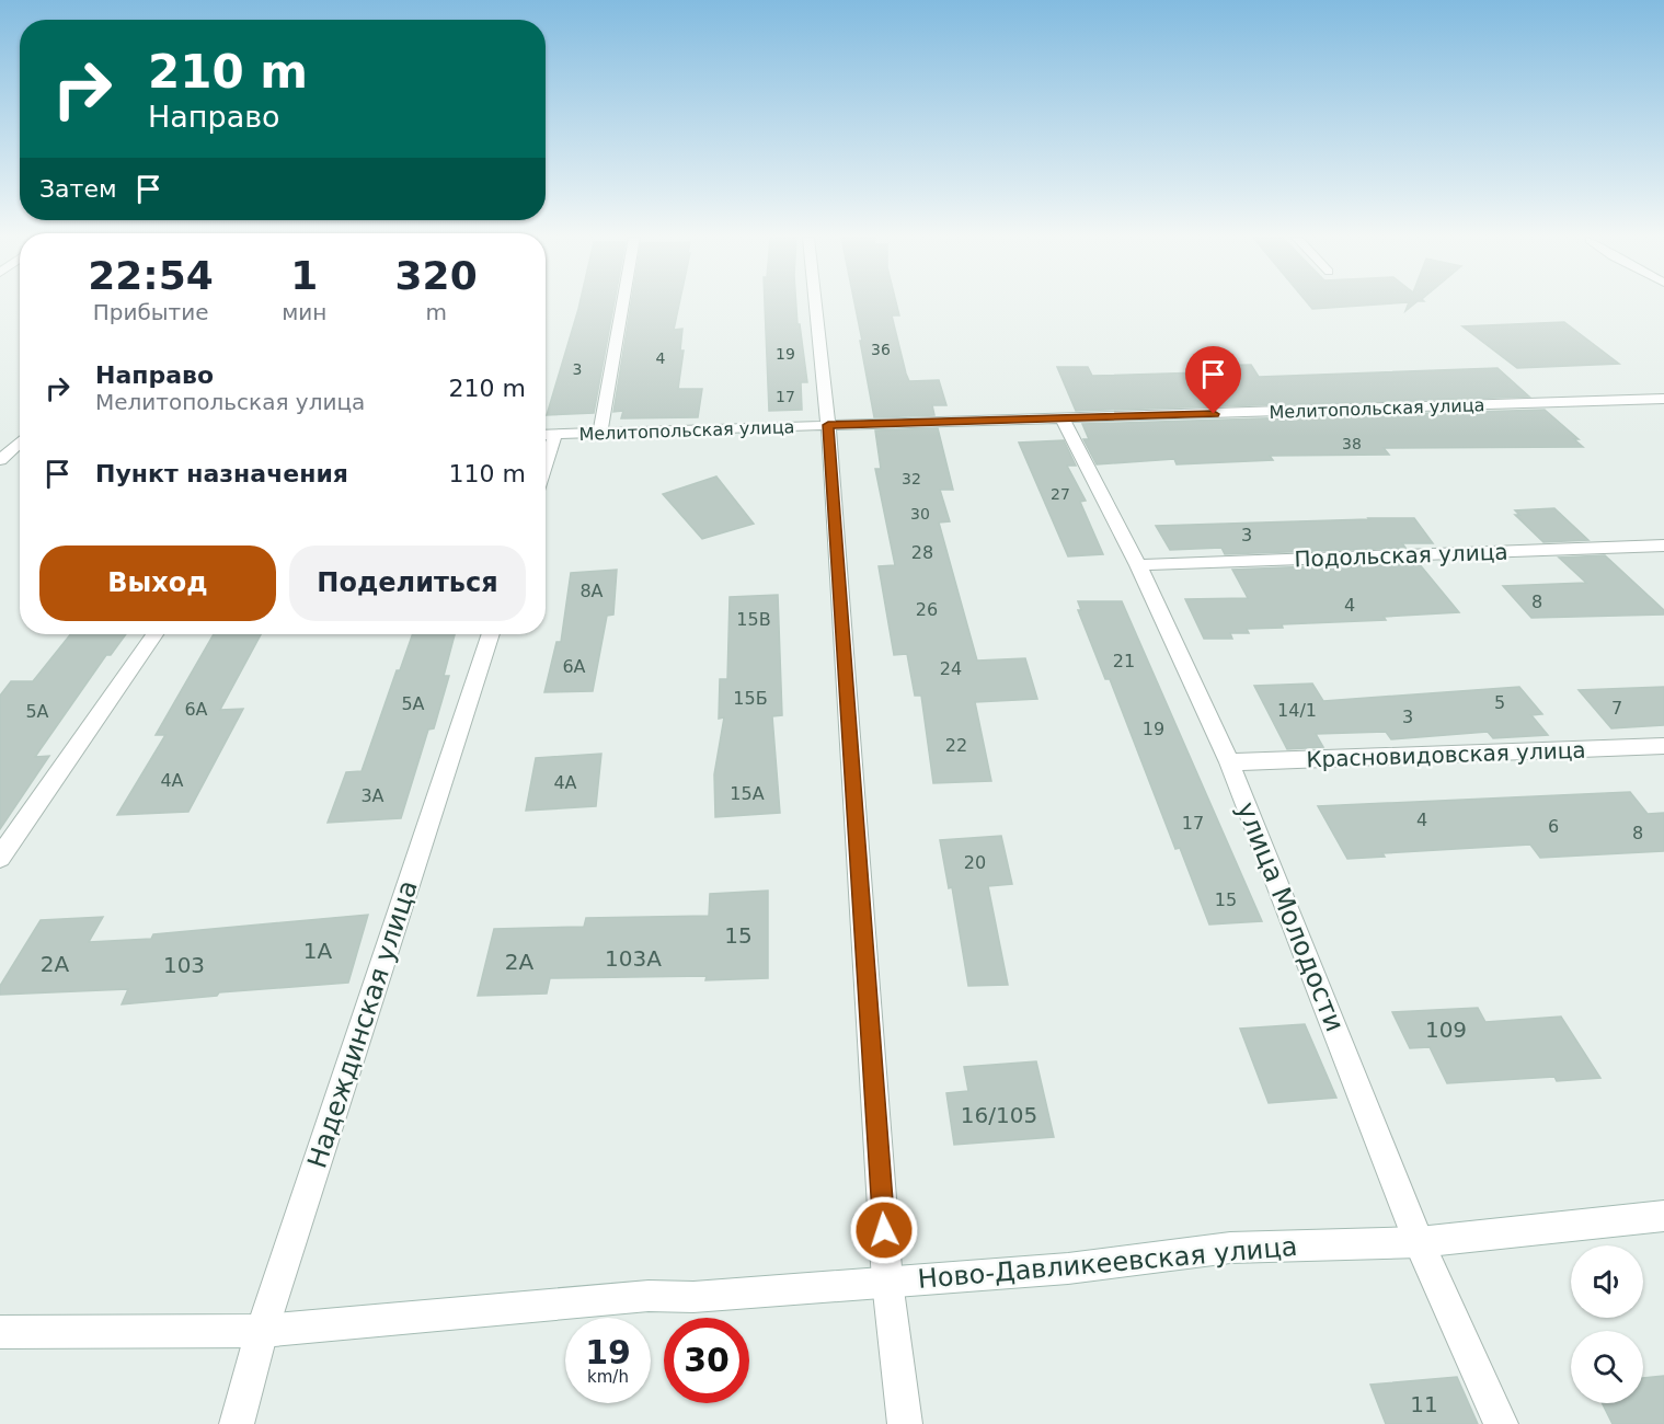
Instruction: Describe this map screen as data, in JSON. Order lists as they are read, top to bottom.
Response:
{
  "streets": {
    "street": [
      "Мелитопольская улица",
      "Подольская улица",
      "Красновидовская улица",
      "улица Молодости",
      "Надеждинская улица",
      "Ново-Давликеевская улица"
    ]
  },
  "crossings": [
    ["Мелитопольская улица", "улица Молодости"],
    ["Подольская улица", "улица Молодости"],
    ["Красновидовская улица", "улица Молодости"],
    ["улица Молодости", "Ново-Давликеевская улица"],
    ["Надеждинская улица", "Ново-Давликеевская улица"]
  ],
  "house_numbers": [
    "36",
    "19",
    "4",
    "3",
    "17",
    "38",
    "32",
    "27",
    "30",
    "3",
    "28",
    "8А",
    "8",
    "4",
    "26",
    "15В",
    "21",
    "6А",
    "24",
    "15Б",
    "5",
    "5А",
    "7",
    "6А",
    "14/1",
    "5А",
    "3",
    "19",
    "22",
    "4А",
    "4А",
    "15А",
    "3А",
    "4",
    "17",
    "6",
    "8",
    "20",
    "15",
    "15",
    "1А",
    "103А",
    "2А",
    "2А",
    "103",
    "109",
    "16/105",
    "11"
  ],
  "page": {
    "turn": ["210 m", "Направо"],
    "then": "Затем",
    "eta": [
      "22:54",
      "Прибытие",
      "1",
      "мин",
      "320",
      "m"
    ],
    "list": [
      {
        "name": "Направо",
        "note": "Мелитопольская улица",
        "value": "210 m"
      },
      {
        "name": "Пункт назначения",
        "value": "110 m"
      }
    ],
    "buttons": ["Выход", "Поделиться"],
    "speed": "19 km/h",
    "limit": "30"
  }
}
